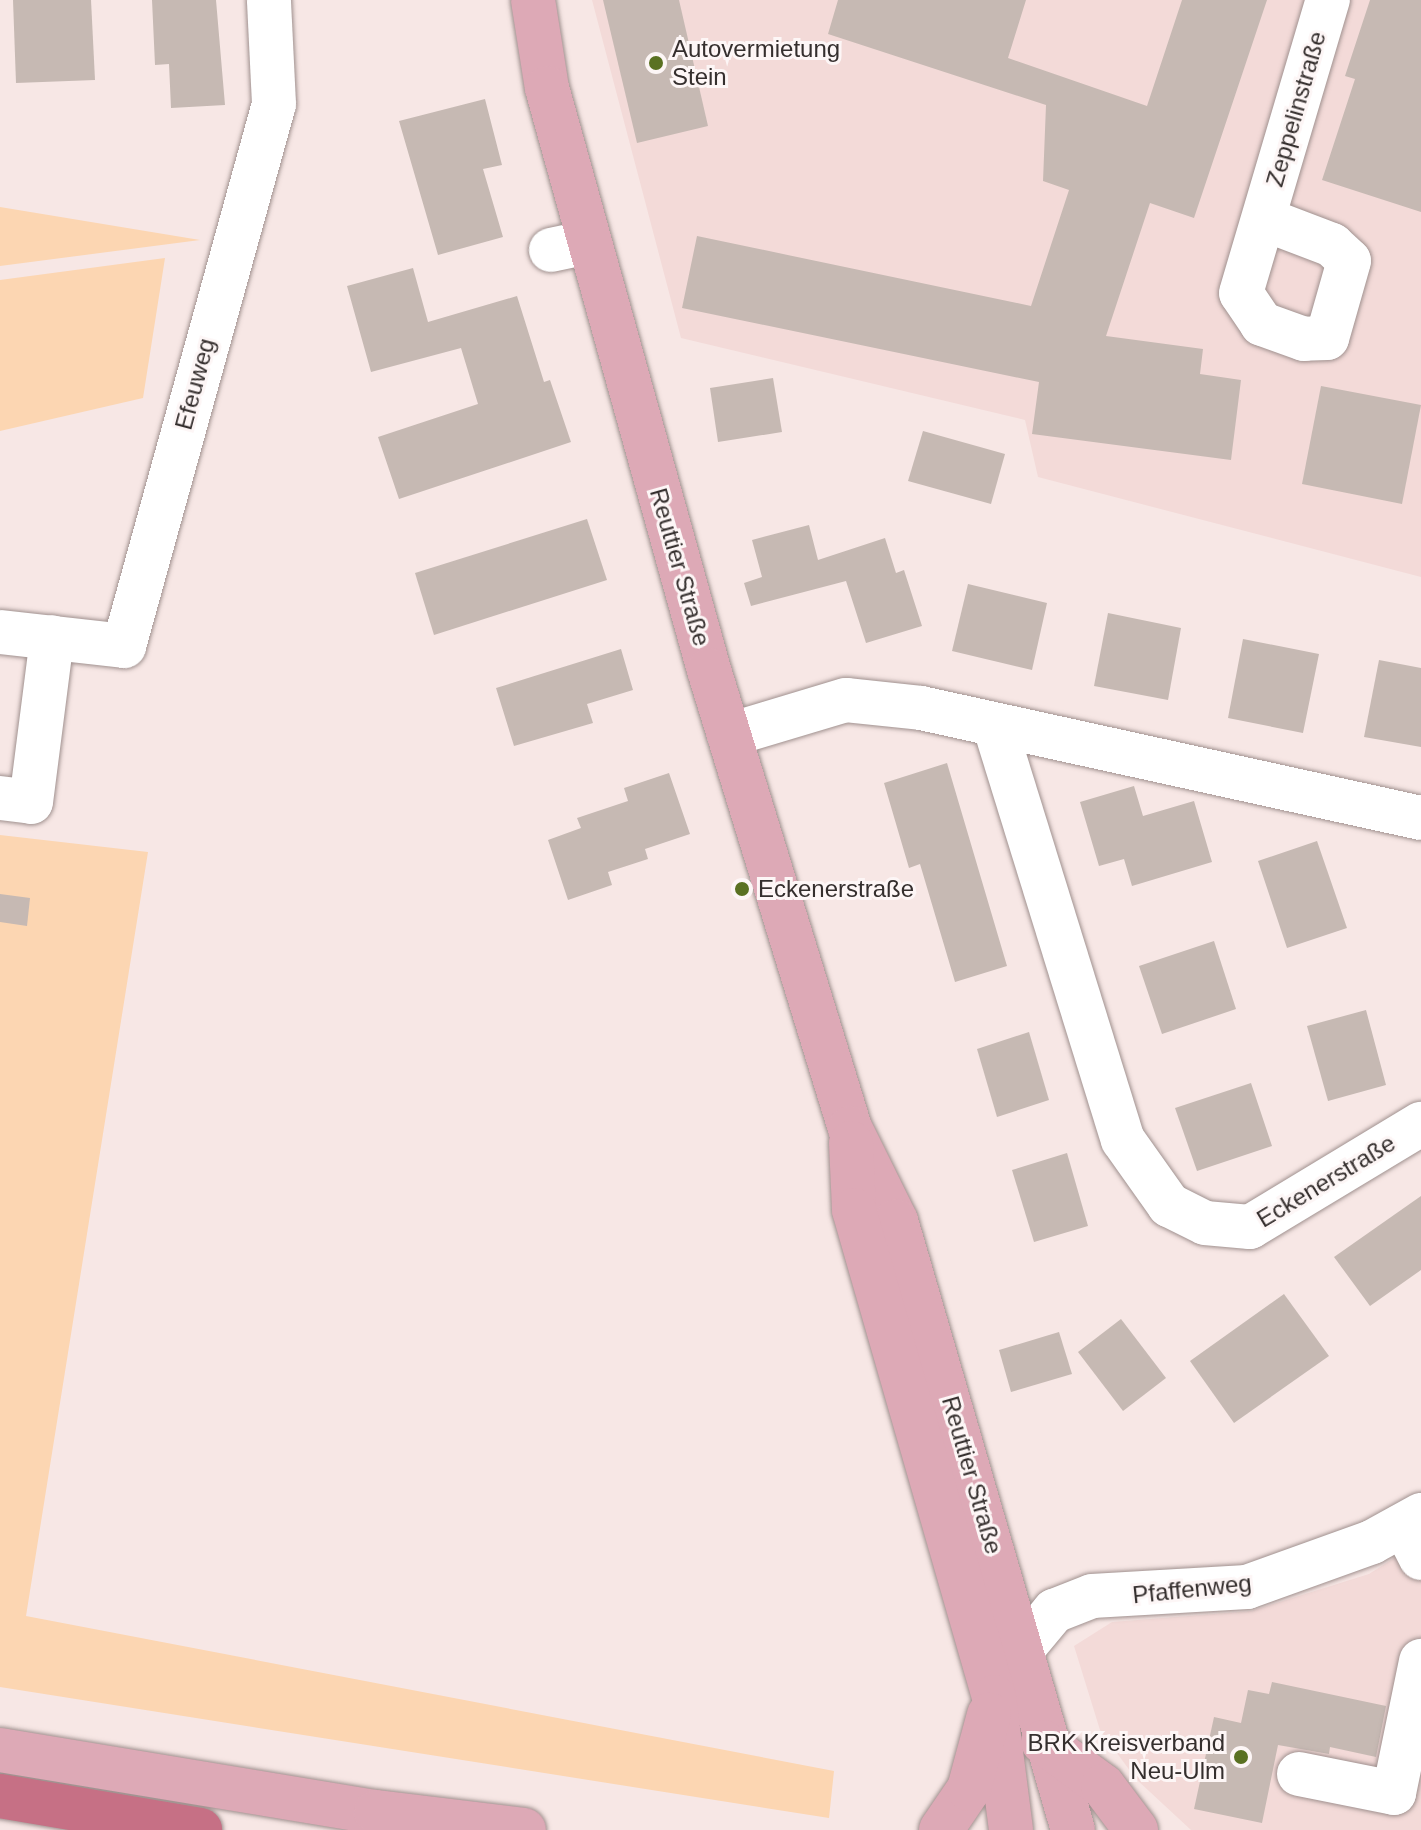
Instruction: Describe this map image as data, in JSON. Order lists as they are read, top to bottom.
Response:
{
  "streets": {
    "main road": ["Reuttier Straße"],
    "street": [
      "Zeppelinstraße",
      "Efeuweg",
      "Eckenerstraße",
      "Pfaffenweg"
    ]
  },
  "crossings": [
    ["Reuttier Straße", "Pfaffenweg"]
  ],
  "places": ["Autovermietung Stein", "Eckenerstraße", "BRK Kreisverband Neu-Ulm"]
}
